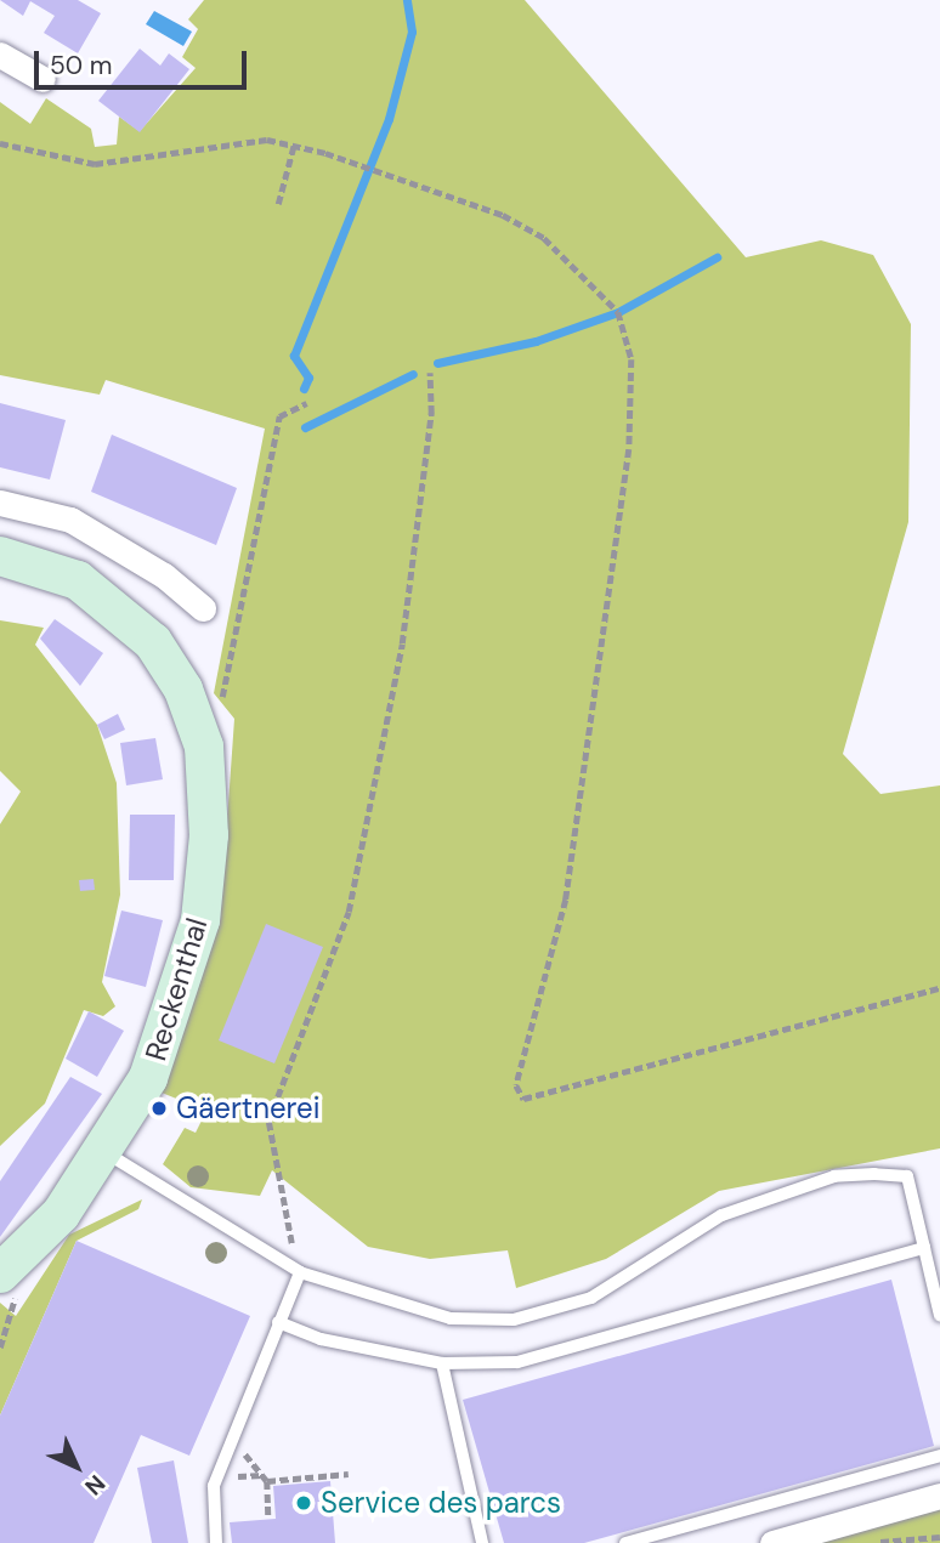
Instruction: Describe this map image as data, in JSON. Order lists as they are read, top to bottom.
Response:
{
  "streets": {
    "main road": ["Reckenthal"]
  },
  "places": ["Gäertnerei", "Service des parcs"],
  "scale_bar": "50 m",
  "north": "bottom right"
}
